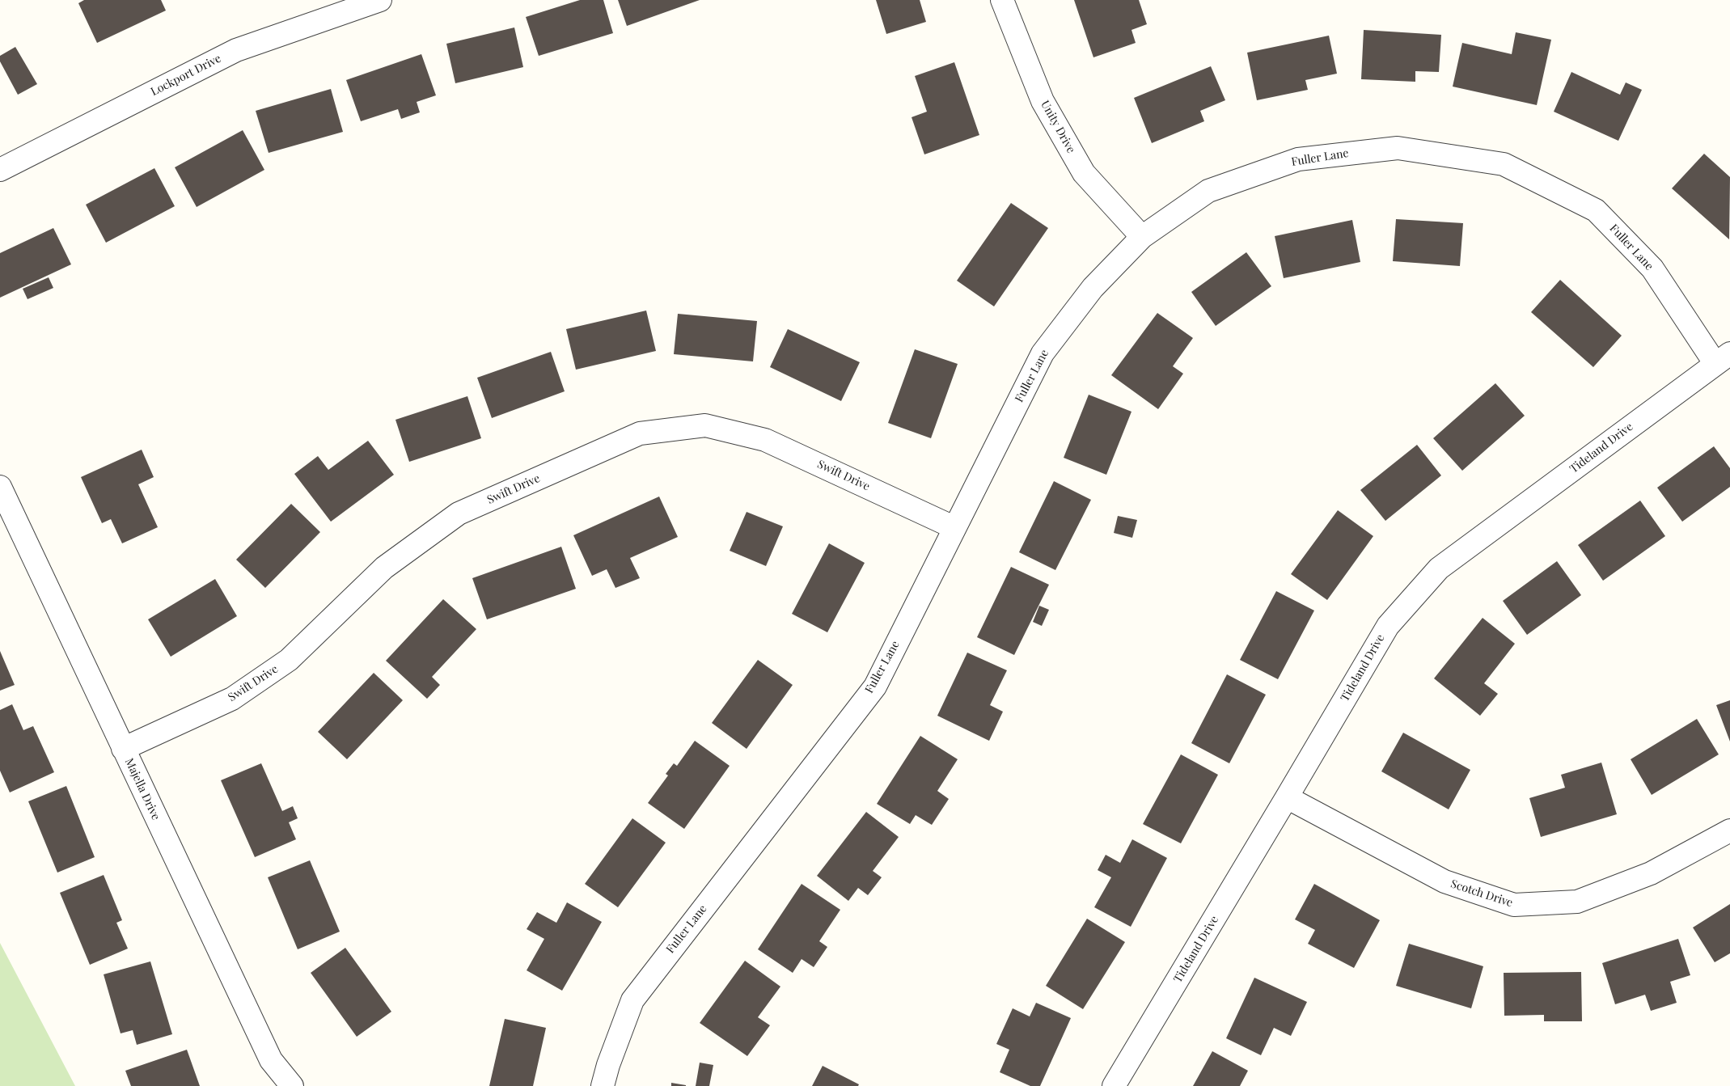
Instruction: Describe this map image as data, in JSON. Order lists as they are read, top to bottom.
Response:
{
  "streets": {
    "street": [
      "Lockport Drive",
      "Unity Drive",
      "Fuller Lane",
      "Tideland Drive",
      "Swift Drive",
      "Majella Drive",
      "Scotch Drive"
    ]
  },
  "crossings": [
    ["Unity Drive", "Fuller Lane"],
    ["Fuller Lane", "Tideland Drive"],
    ["Fuller Lane", "Swift Drive"],
    ["Tideland Drive", "Scotch Drive"],
    ["Swift Drive", "Majella Drive"]
  ]
}
